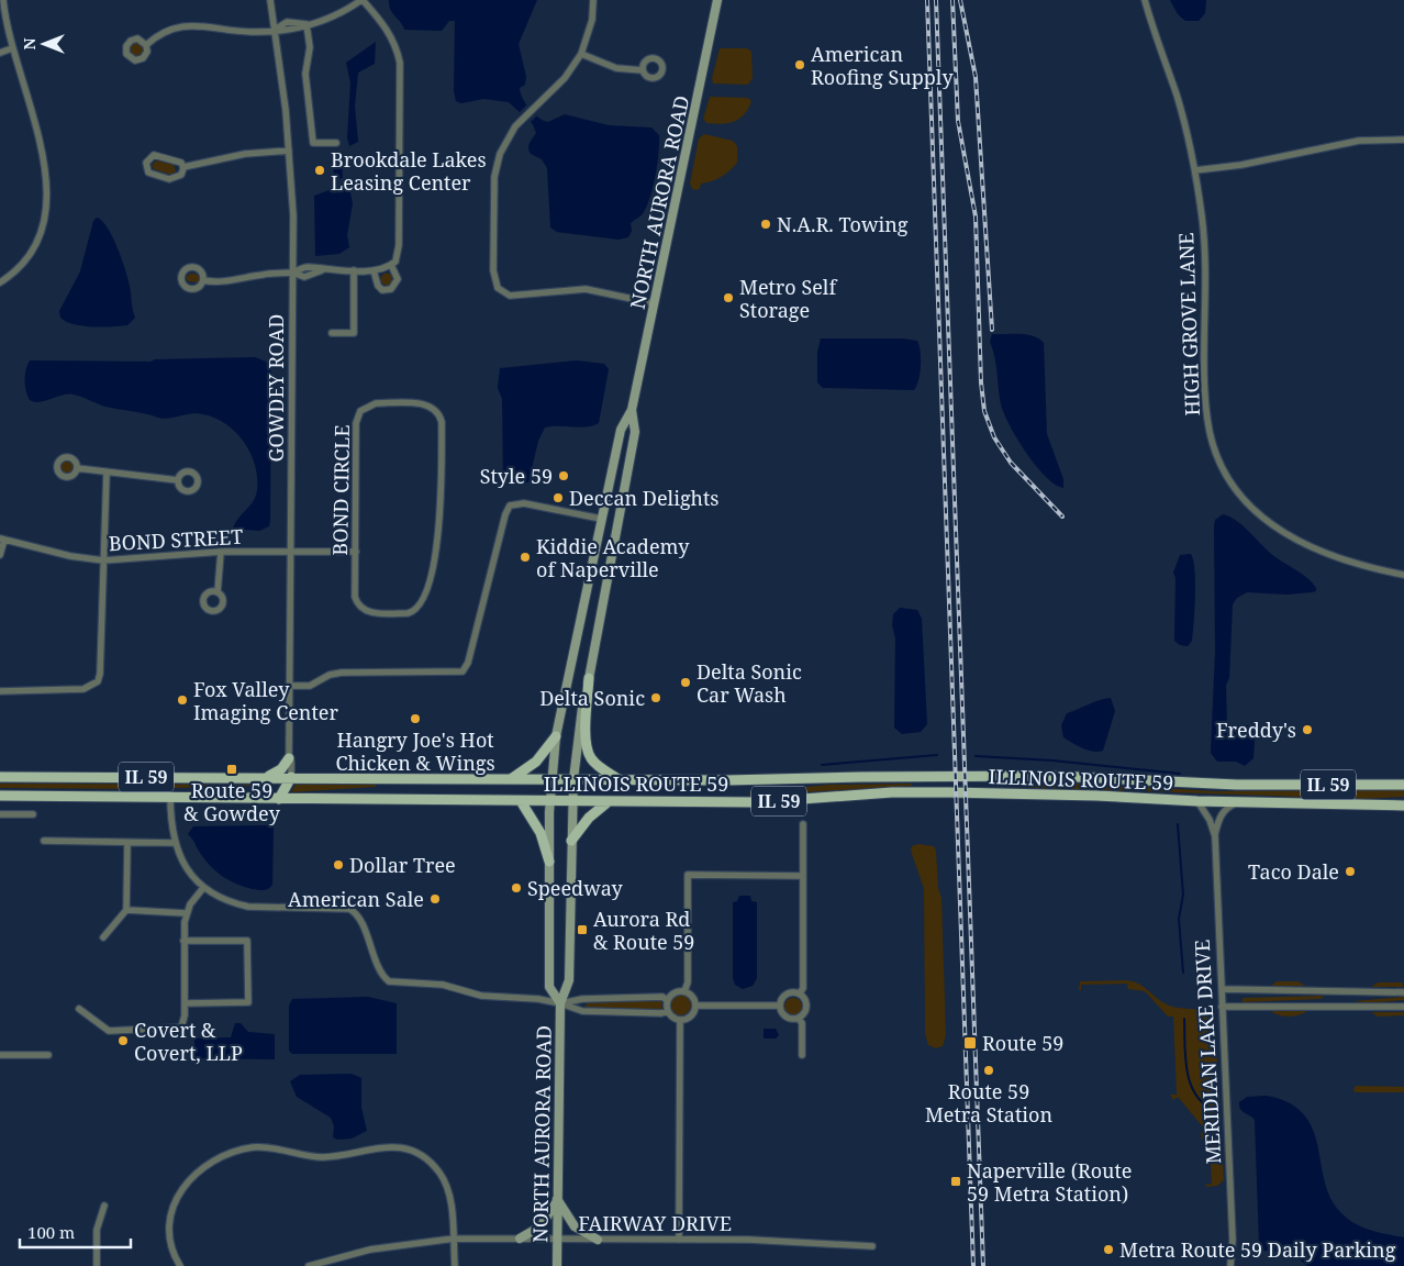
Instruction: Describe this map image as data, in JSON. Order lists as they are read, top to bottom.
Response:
{
  "streets": {
    "main road": ["NORTH AURORA ROAD", "IL 59", "ILLINOIS ROUTE 59"],
    "street": [
      "HIGH GROVE LANE",
      "GOWDEY ROAD",
      "BOND CIRCLE",
      "BOND STREET",
      "MERIDIAN LAKE DRIVE",
      "FAIRWAY DRIVE"
    ]
  },
  "crossings": [
    ["NORTH AURORA ROAD", "ILLINOIS ROUTE 59"],
    ["NORTH AURORA ROAD", "FAIRWAY DRIVE"],
    ["GOWDEY ROAD", "BOND STREET"],
    ["GOWDEY ROAD", "ILLINOIS ROUTE 59"],
    ["BOND CIRCLE", "BOND STREET"],
    ["ILLINOIS ROUTE 59", "MERIDIAN LAKE DRIVE"]
  ],
  "places": {
    "other": [
      "American Roofing Supply",
      "Brookdale Lakes Leasing Center",
      "N.A.R. Towing",
      "Metro Self Storage",
      "Style 59",
      "Deccan Delights",
      "Kiddie Academy of Naperville",
      "Delta Sonic Car Wash",
      "Delta Sonic",
      "Fox Valley Imaging Center",
      "Hangry Joe's Hot Chicken & Wings",
      "Freddy's",
      "Dollar Tree",
      "Taco Dale",
      "Speedway",
      "American Sale",
      "Covert & Covert, LLP",
      "Route 59 Metra Station",
      "Metra Route 59 Daily Parking"
    ],
    "transit": [
      "Route 59 & Gowdey",
      "Aurora Rd & Route 59",
      "Route 59",
      "Naperville (Route 59 Metra Station)"
    ]
  },
  "scale_bar": "100 m",
  "north": "left"
}
